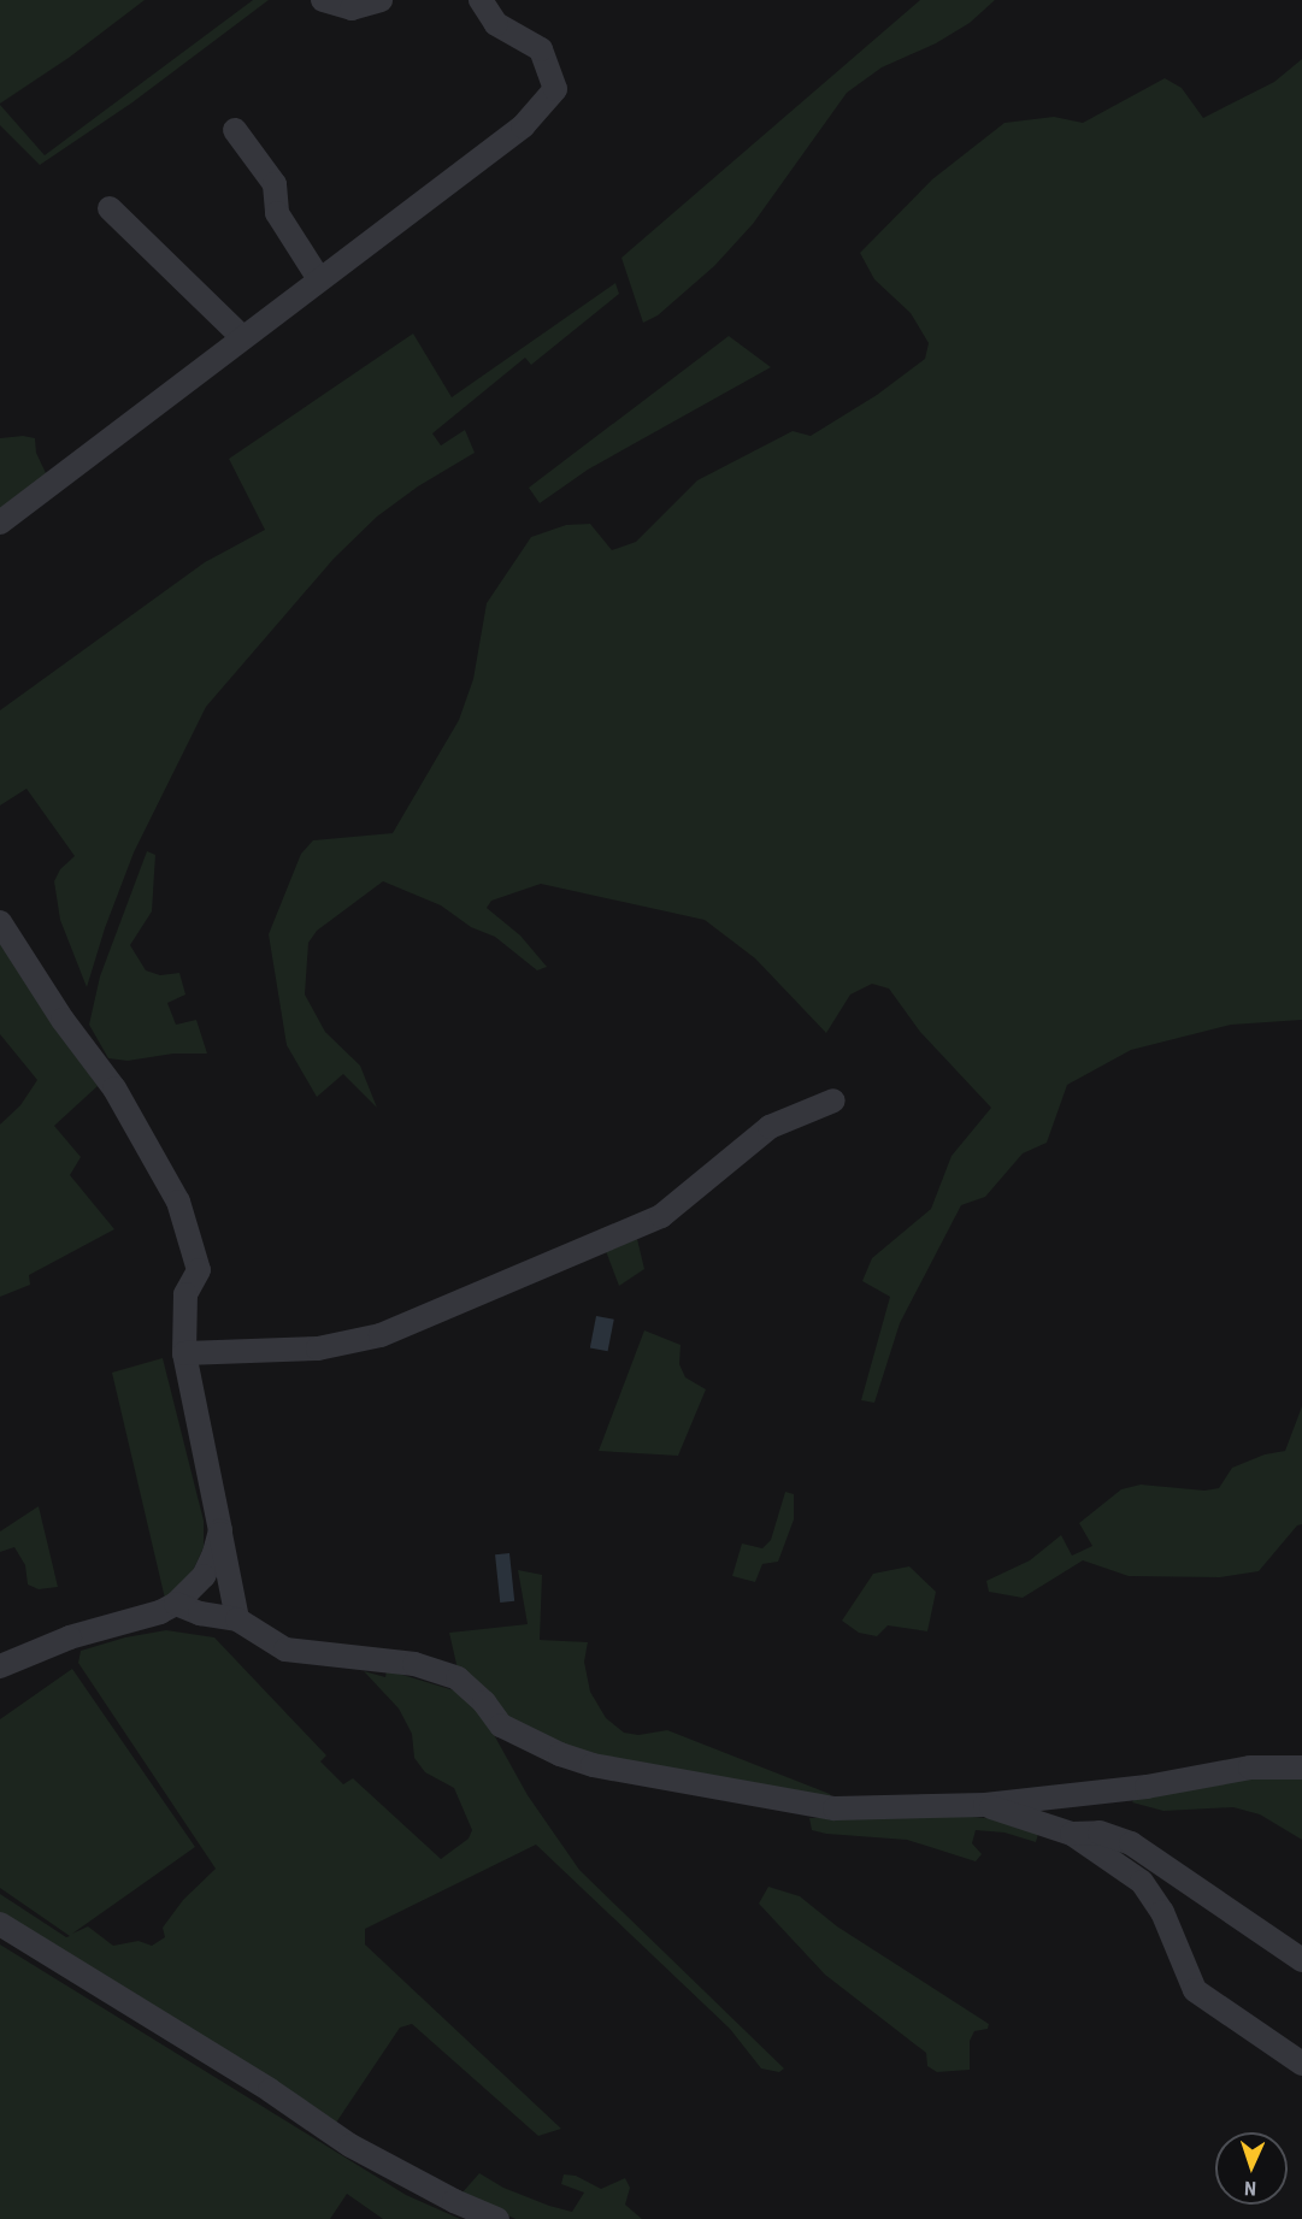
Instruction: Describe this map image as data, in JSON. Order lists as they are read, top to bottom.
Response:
{
  "north": "bottom"
}
